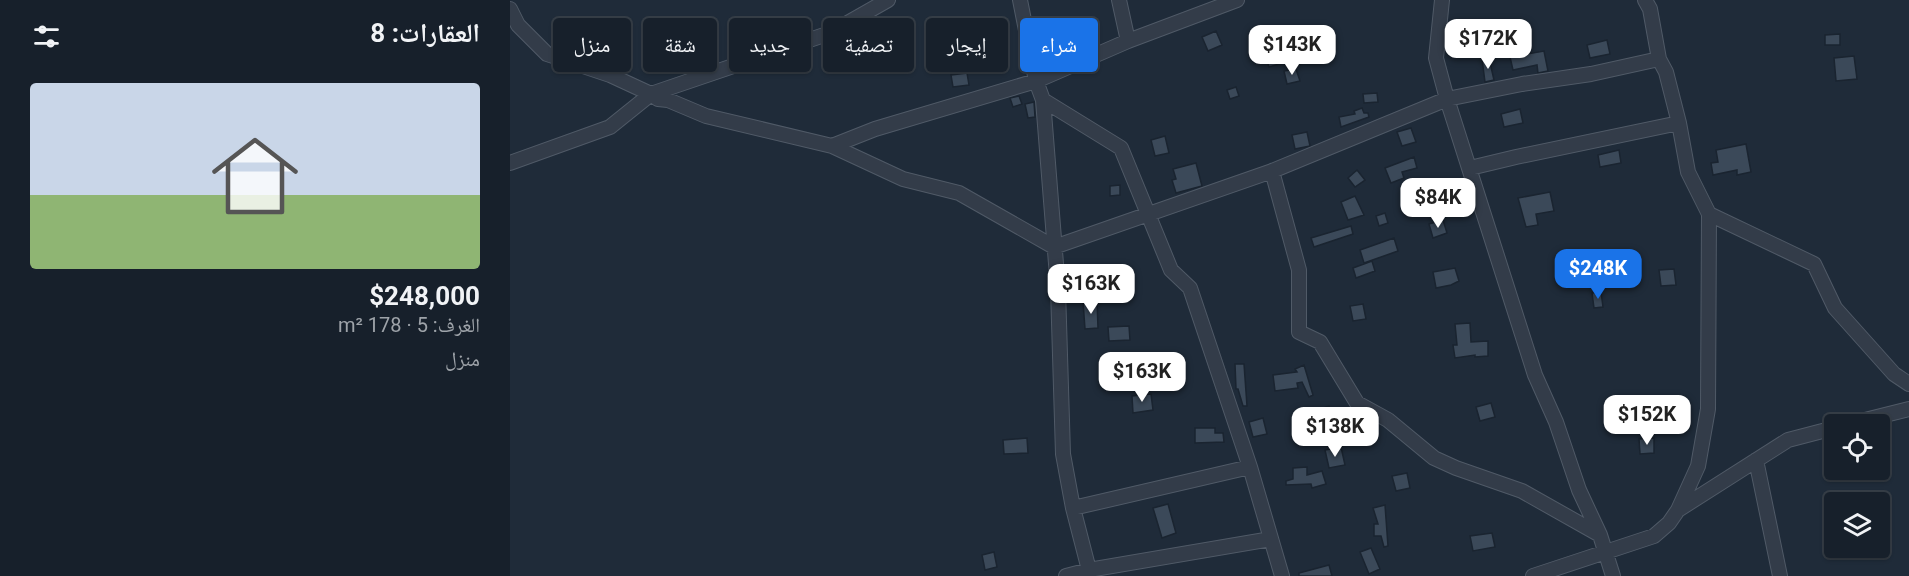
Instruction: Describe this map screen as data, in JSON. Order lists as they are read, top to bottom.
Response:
{
  "page": {
    "heading": "العقارات: 8",
    "chip": [
      "شراء",
      "إيجار",
      "تصفية",
      "جديد",
      "شقة",
      "منزل"
    ],
    "price": [
      "$172K",
      "$143K",
      "$84K",
      "$248K",
      "$163K",
      "$163K",
      "$152K",
      "$138K"
    ],
    "list": [
      {
        "name": "$248,000",
        "note": "الغرف: 5 · 178 m² · منزل"
      }
    ]
  }
}
